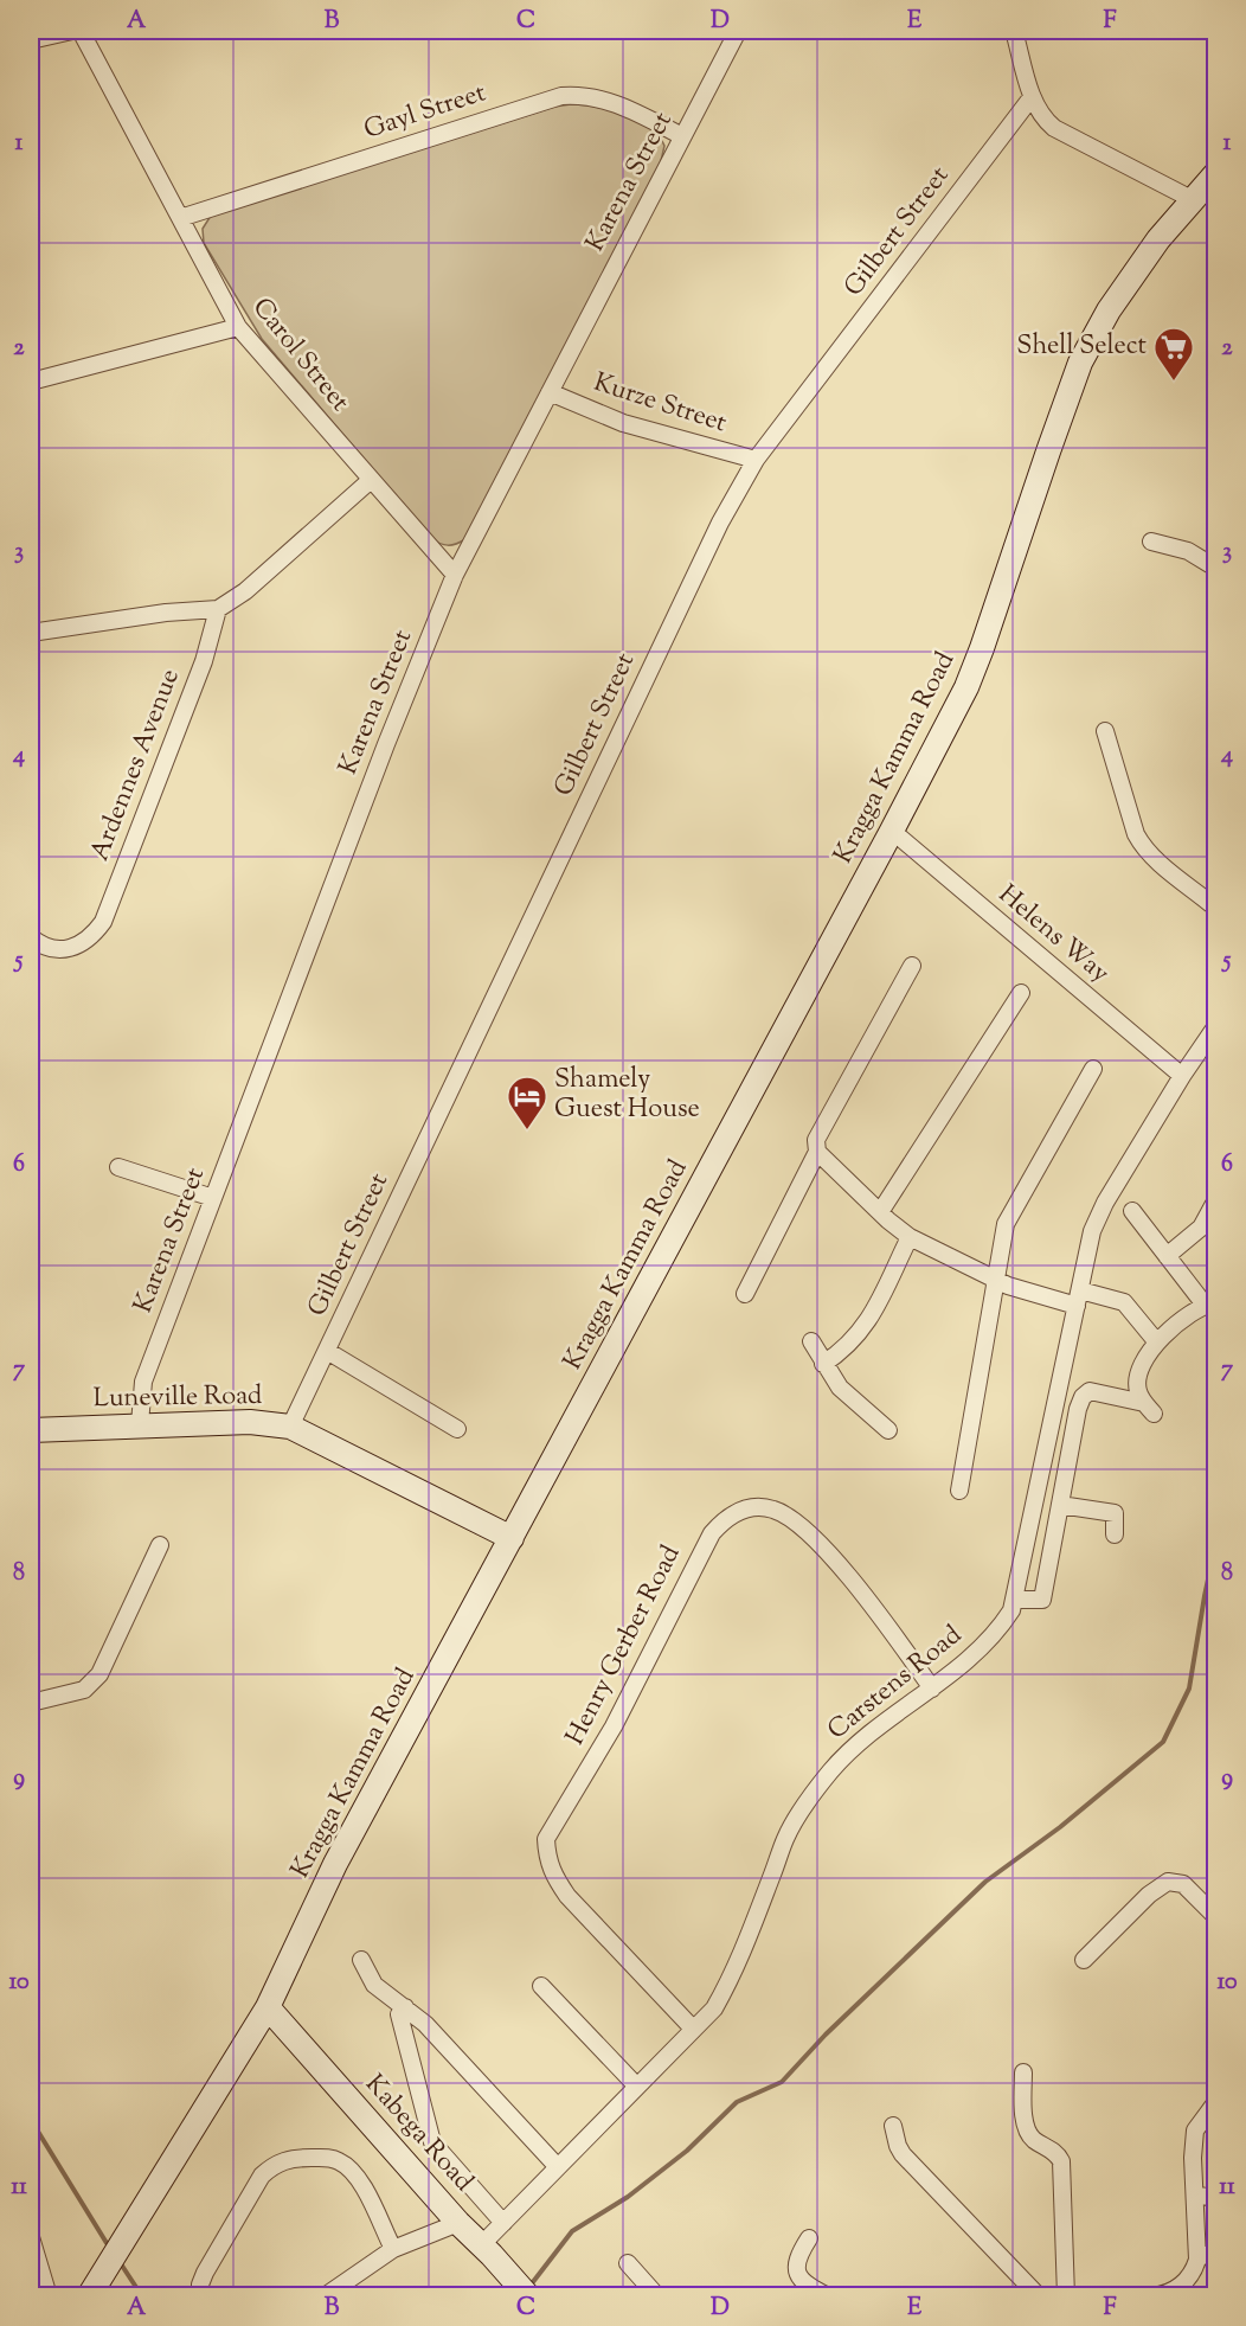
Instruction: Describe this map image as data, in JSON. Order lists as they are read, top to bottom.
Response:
{
  "streets": {
    "main road": ["Kragga Kamma Road", "Luneville Road", "Kabega Road"],
    "street": [
      "Gayl Street",
      "Karena Street",
      "Gilbert Street",
      "Carol Street",
      "Kurze Street",
      "Ardennes Avenue",
      "Helens Way",
      "Henry Gerber Road",
      "Carstens Road"
    ]
  },
  "crossings": [
    ["Gayl Street", "Karena Street"],
    ["Gayl Street", "Carol Street"],
    ["Karena Street", "Carol Street"],
    ["Karena Street", "Kurze Street"],
    ["Karena Street", "Luneville Road"],
    ["Gilbert Street", "Kurze Street"],
    ["Gilbert Street", "Luneville Road"],
    ["Kragga Kamma Road", "Helens Way"],
    ["Kragga Kamma Road", "Luneville Road"],
    ["Kragga Kamma Road", "Kabega Road"],
    ["Helens Way", "Carstens Road"],
    ["Henry Gerber Road", "Carstens Road"],
    ["Carstens Road", "Kabega Road"]
  ],
  "places": {
    "supermarket": ["Shell Select"],
    "hotel": ["Shamely Guest House"]
  },
  "grid": {
    "columns": [
      "A",
      "B",
      "C",
      "D",
      "E",
      "F"
    ],
    "rows": [
      "1",
      "2",
      "3",
      "4",
      "5",
      "6",
      "7",
      "8",
      "9",
      "10",
      "11"
    ]
  }
}
